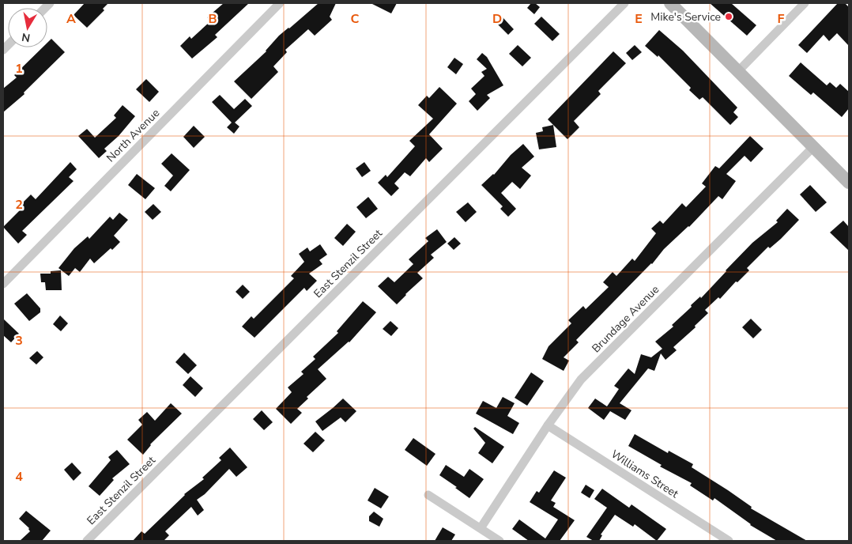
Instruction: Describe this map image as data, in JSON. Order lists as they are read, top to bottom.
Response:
{
  "streets": {
    "street": [
      "North Avenue",
      "East Stenzil Street",
      "Brundage Avenue",
      "Williams Street"
    ]
  },
  "crossings": [
    ["Brundage Avenue", "Williams Street"]
  ],
  "places": ["Mike's Service"],
  "north": "bottom",
  "grid": {
    "columns": [
      "A",
      "B",
      "C",
      "D",
      "E",
      "F"
    ],
    "rows": [
      "1",
      "2",
      "3",
      "4"
    ]
  }
}
